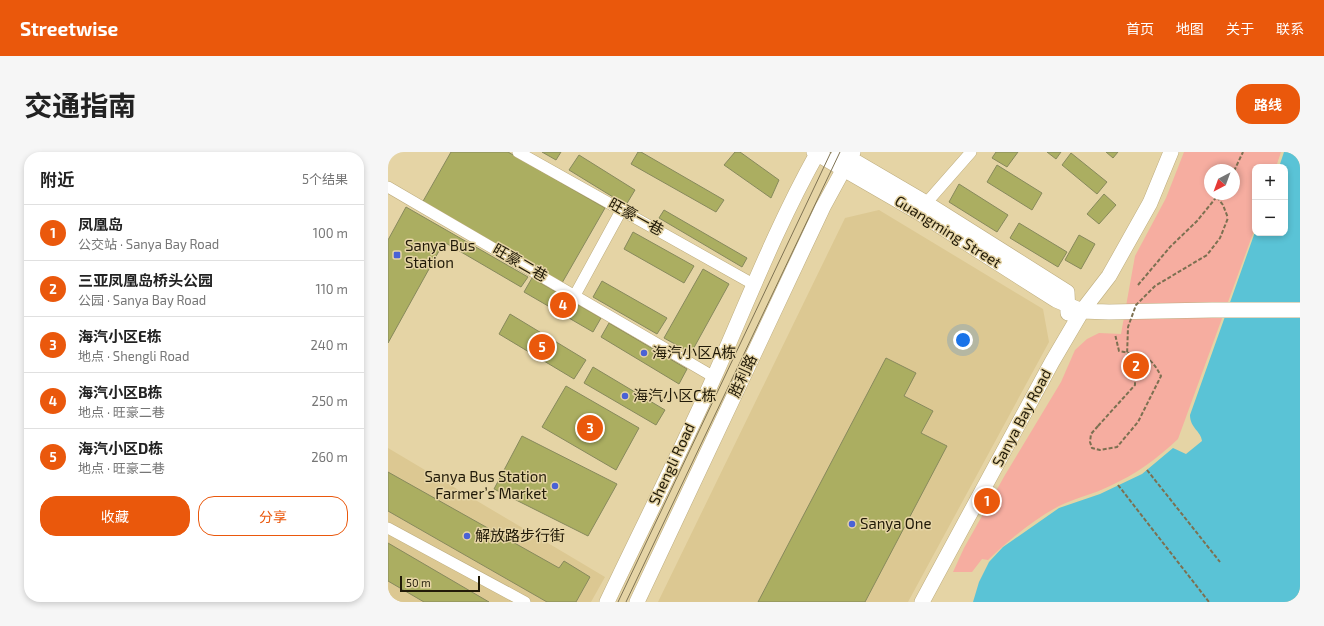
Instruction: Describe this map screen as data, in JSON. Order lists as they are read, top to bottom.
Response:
{
  "streets": {
    "main road": [
      "Guangming Street",
      "胜利路",
      "Sanya Bay Road",
      "Shengli Road"
    ],
    "street": ["旺豪一巷", "旺豪二巷"]
  },
  "crossings": [
    ["旺豪一巷", "Shengli Road"],
    ["Guangming Street", "胜利路"],
    ["Guangming Street", "Sanya Bay Road"],
    ["Guangming Street", "Shengli Road"],
    ["旺豪二巷", "Shengli Road"]
  ],
  "places": {
    "transit": ["Sanya Bus Station"],
    "other": [
      "海汽小区A栋",
      "海汽小区C栋",
      "Sanya Bus Station Farmer’s Market",
      "Sanya One",
      "解放路步行街"
    ]
  },
  "scale_bar": "50 m",
  "north": "bottom left",
  "page": {
    "header": "Streetwise",
    "nav": [
      "首页",
      "地图",
      "关于",
      "联系"
    ],
    "title": "交通指南",
    "buttons": [
      "路线",
      ["收藏", "分享"]
    ],
    "heading": ["附近", "5个结果"],
    "map_buttons": ["+", "−"],
    "list": [
      {
        "mark": "1",
        "name": "凤凰岛",
        "note": "公交站 · Sanya Bay Road",
        "value": "100 m"
      },
      {
        "mark": "2",
        "name": "三亚凤凰岛桥头公园",
        "note": "公园 · Sanya Bay Road",
        "value": "110 m"
      },
      {
        "mark": "3",
        "name": "海汽小区E栋",
        "note": "地点 · Shengli Road",
        "value": "240 m"
      },
      {
        "mark": "4",
        "name": "海汽小区B栋",
        "note": "地点 · 旺豪二巷",
        "value": "250 m"
      },
      {
        "mark": "5",
        "name": "海汽小区D栋",
        "note": "地点 · 旺豪二巷",
        "value": "260 m"
      }
    ],
    "pins": [
      "4",
      "5",
      "2",
      "3",
      "1"
    ],
    "scale": "50 m"
  }
}
